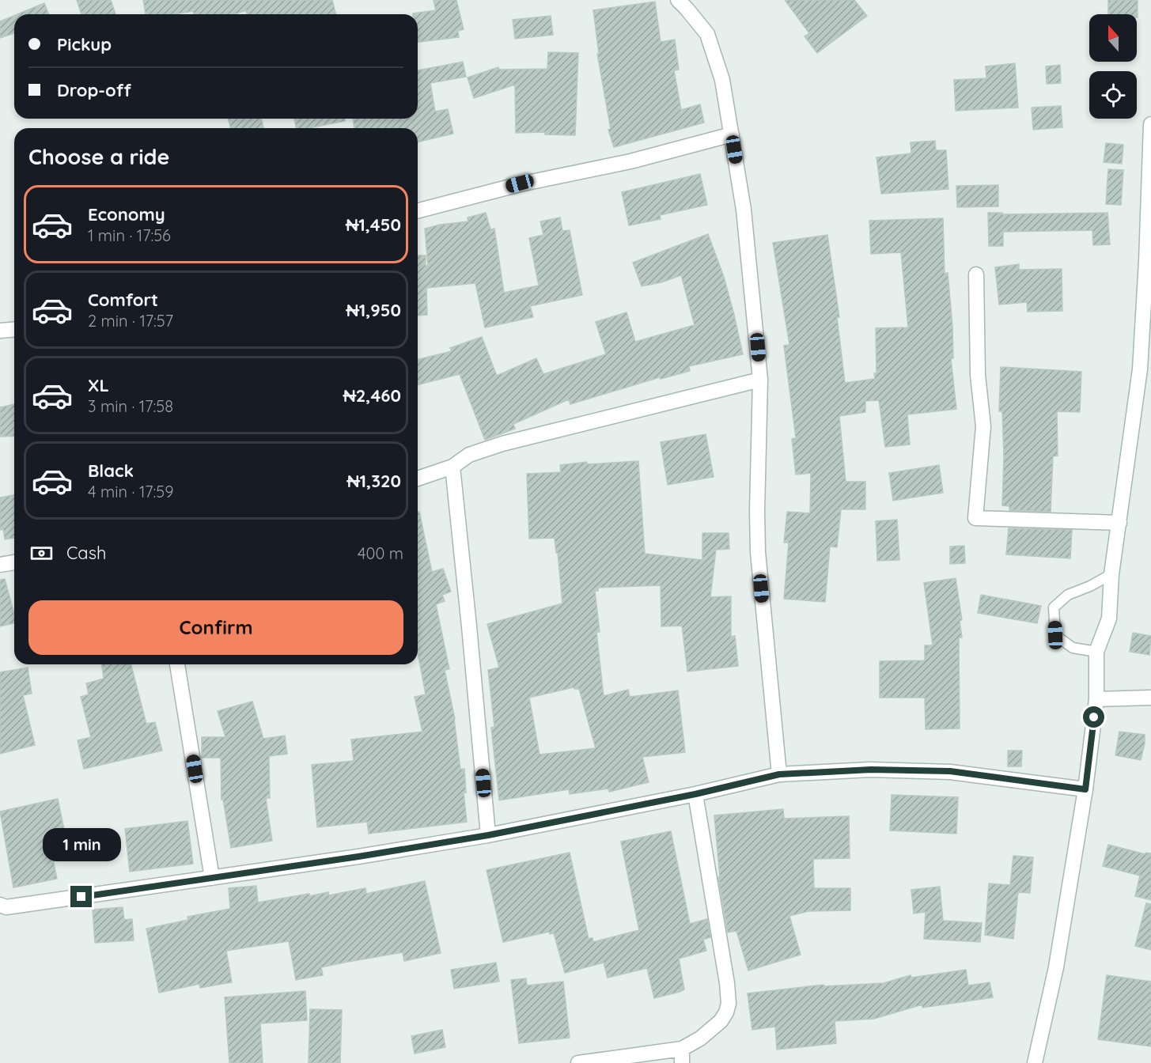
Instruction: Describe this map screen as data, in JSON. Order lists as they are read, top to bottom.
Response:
{
  "north": "top",
  "page": {
    "banner": ["Pickup", "Drop-off"],
    "heading": "Choose a ride",
    "list": [
      {
        "name": "Economy",
        "note": "1 min · 17:56",
        "value": "₦1,450"
      },
      {
        "name": "Comfort",
        "note": "2 min · 17:57",
        "value": "₦1,950"
      },
      {
        "name": "XL",
        "note": "3 min · 17:58",
        "value": "₦2,460"
      },
      {
        "name": "Black",
        "note": "4 min · 17:59",
        "value": "₦1,320"
      }
    ],
    "pay": ["Cash", "400 m"],
    "buttons": "Confirm",
    "bubble": "1 min"
  }
}
